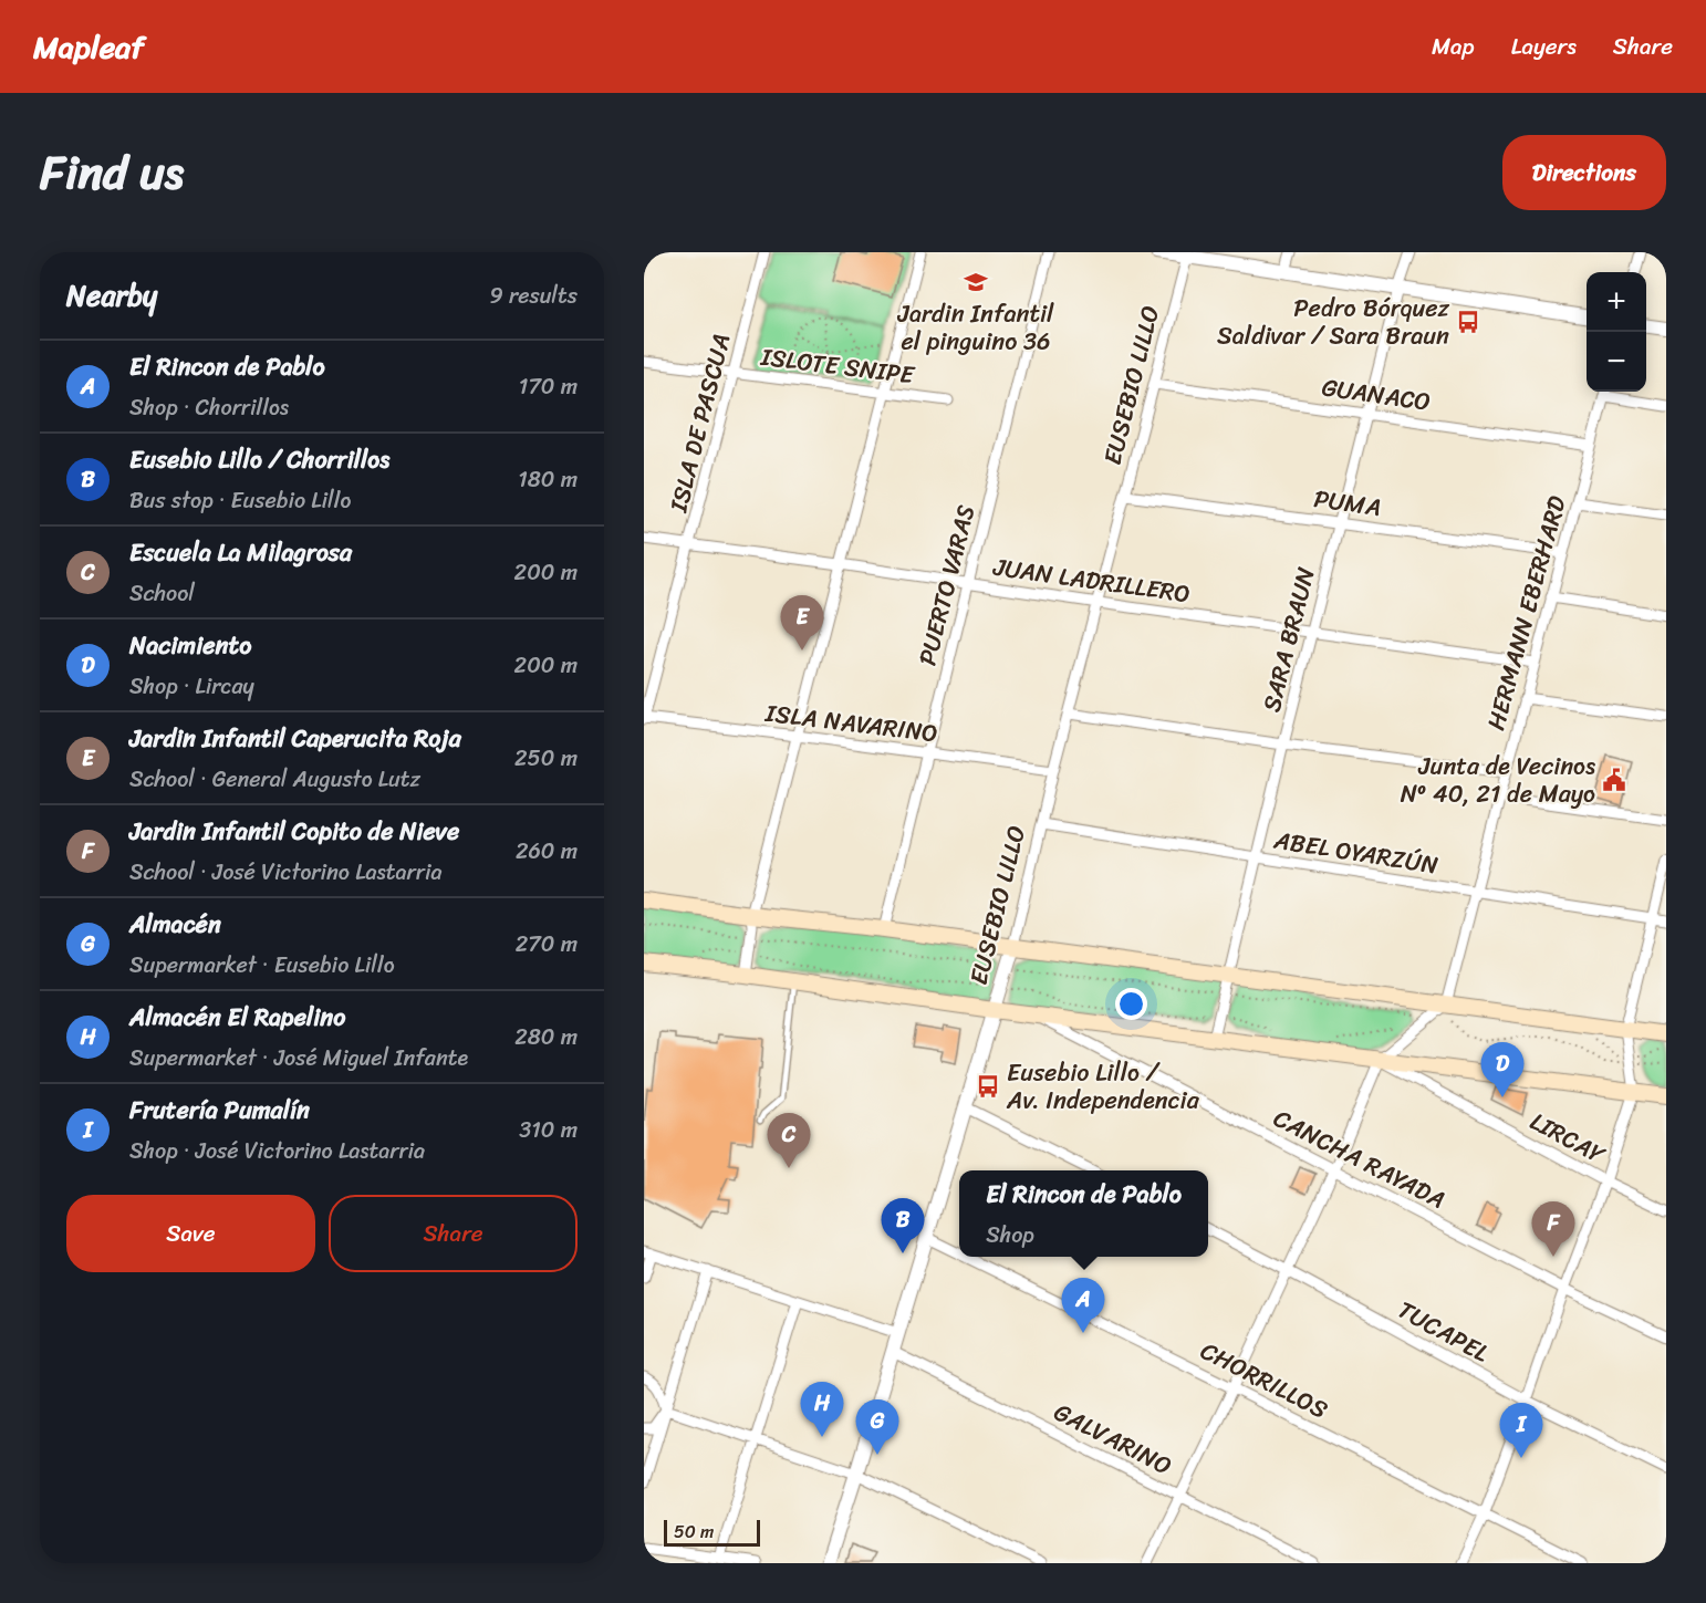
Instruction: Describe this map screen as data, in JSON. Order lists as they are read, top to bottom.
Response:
{
  "streets": {
    "street": [
      "ISLOTE SNIPE",
      "EUSEBIO LILLO",
      "GUANACO",
      "ISLA DE PASCUA",
      "PUMA",
      "JUAN LADRILLERO",
      "PUERTO VARAS",
      "HERMANN EBERHARD",
      "SARA BRAUN",
      "ISLA NAVARINO",
      "ABEL OYARZÚN",
      "LIRCAY",
      "CANCHA RAYADA",
      "TUCAPEL",
      "CHORRILLOS",
      "GALVARINO"
    ]
  },
  "crossings": [
    ["ISLOTE SNIPE", "ISLA DE PASCUA"],
    ["EUSEBIO LILLO", "GUANACO"],
    ["EUSEBIO LILLO", "PUMA"],
    ["EUSEBIO LILLO", "JUAN LADRILLERO"],
    ["EUSEBIO LILLO", "ISLA NAVARINO"],
    ["EUSEBIO LILLO", "ABEL OYARZÚN"],
    ["EUSEBIO LILLO", "CHORRILLOS"],
    ["EUSEBIO LILLO", "GALVARINO"],
    ["GUANACO", "HERMANN EBERHARD"],
    ["GUANACO", "SARA BRAUN"],
    ["ISLA DE PASCUA", "JUAN LADRILLERO"],
    ["ISLA DE PASCUA", "ISLA NAVARINO"],
    ["PUMA", "HERMANN EBERHARD"],
    ["PUMA", "SARA BRAUN"],
    ["JUAN LADRILLERO", "PUERTO VARAS"],
    ["JUAN LADRILLERO", "HERMANN EBERHARD"],
    ["JUAN LADRILLERO", "SARA BRAUN"],
    ["PUERTO VARAS", "ISLA NAVARINO"],
    ["HERMANN EBERHARD", "ABEL OYARZÚN"],
    ["SARA BRAUN", "ABEL OYARZÚN"]
  ],
  "places": {
    "school or university": ["Jardin Infantil el pinguino 36"],
    "bus stop": ["Pedro Bórquez Saldivar / Sara Braun", "Eusebio Lillo / Av. Independencia"],
    "public building": ["Junta de Vecinos Nº 40, 21 de Mayo"]
  },
  "scale_bar": "50 m",
  "page": {
    "header": "Mapleaf",
    "nav": ["Map", "Layers", "Share"],
    "title": "Find us",
    "buttons": [
      "Directions",
      ["Save", "Share"]
    ],
    "heading": ["Nearby", "9 results"],
    "map_buttons": ["+", "−"],
    "list": [
      {
        "mark": "A",
        "name": "El Rincon de Pablo",
        "note": "Shop · Chorrillos",
        "value": "170 m"
      },
      {
        "mark": "B",
        "name": "Eusebio Lillo / Chorrillos",
        "note": "Bus stop · Eusebio Lillo",
        "value": "180 m"
      },
      {
        "mark": "C",
        "name": "Escuela La Milagrosa",
        "note": "School",
        "value": "200 m"
      },
      {
        "mark": "D",
        "name": "Nacimiento",
        "note": "Shop · Lircay",
        "value": "200 m"
      },
      {
        "mark": "E",
        "name": "Jardin Infantil Caperucita Roja",
        "note": "School · General Augusto Lutz",
        "value": "250 m"
      },
      {
        "mark": "F",
        "name": "Jardin Infantil Copito de Nieve",
        "note": "School · José Victorino Lastarria",
        "value": "260 m"
      },
      {
        "mark": "G",
        "name": "Almacén",
        "note": "Supermarket · Eusebio Lillo",
        "value": "270 m"
      },
      {
        "mark": "H",
        "name": "Almacén El Rapelino",
        "note": "Supermarket · José Miguel Infante",
        "value": "280 m"
      },
      {
        "mark": "I",
        "name": "Frutería Pumalín",
        "note": "Shop · José Victorino Lastarria",
        "value": "310 m"
      }
    ],
    "pins": [
      "E",
      "D",
      "C",
      "B",
      "F",
      "A",
      "H",
      "G",
      "I"
    ],
    "popup": ["El Rincon de Pablo", "Shop"],
    "scale": "50 m"
  }
}
